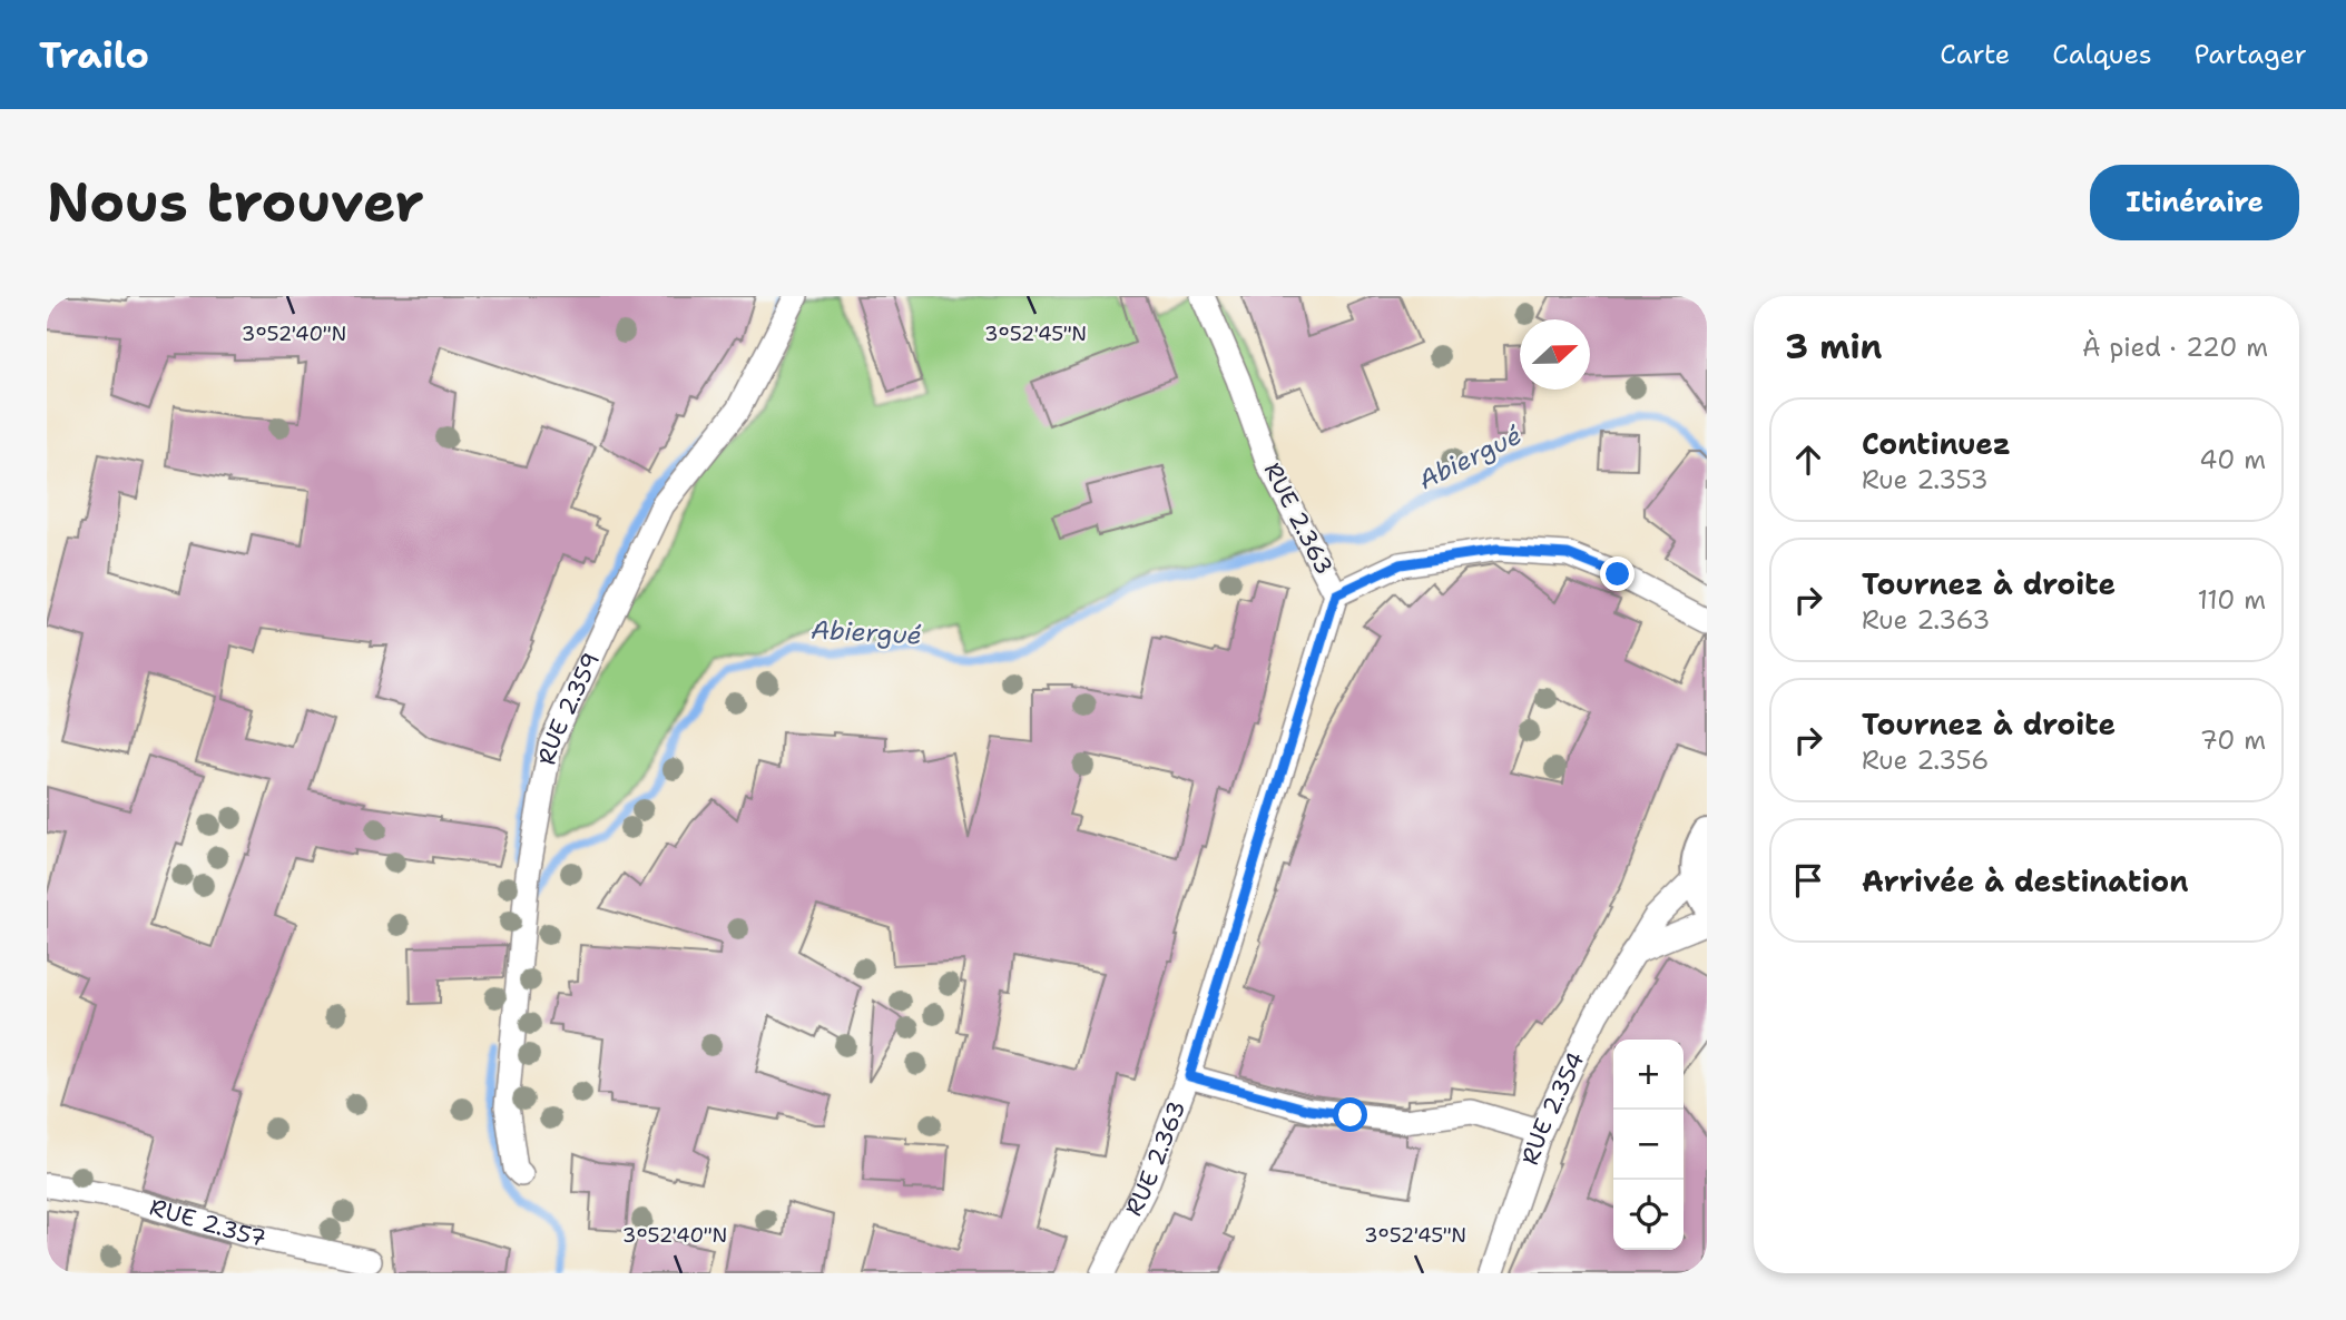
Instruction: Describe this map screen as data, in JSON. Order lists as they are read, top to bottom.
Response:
{
  "streets": {
    "street": [
      "RUE 2.363",
      "RUE 2.359",
      "RUE 2.354",
      "RUE 2.357"
    ]
  },
  "water": ["Abiergué"],
  "north": "right",
  "page": {
    "header": "Trailo",
    "nav": ["Carte", "Calques", "Partager"],
    "buttons": "Itinéraire",
    "title": "Nous trouver",
    "heading": ["3 min", "À pied · 220 m"],
    "list": [
      ["Continuez", "Rue 2.353", "40 m"],
      ["Tournez à droite", "Rue 2.363", "110 m"],
      ["Tournez à droite", "Rue 2.356", "70 m"],
      "Arrivée à destination"
    ],
    "map_buttons": ["+", "−"]
  },
  "coordinates": ["3°52'40\"N", "3°52'45\"N"]
}
